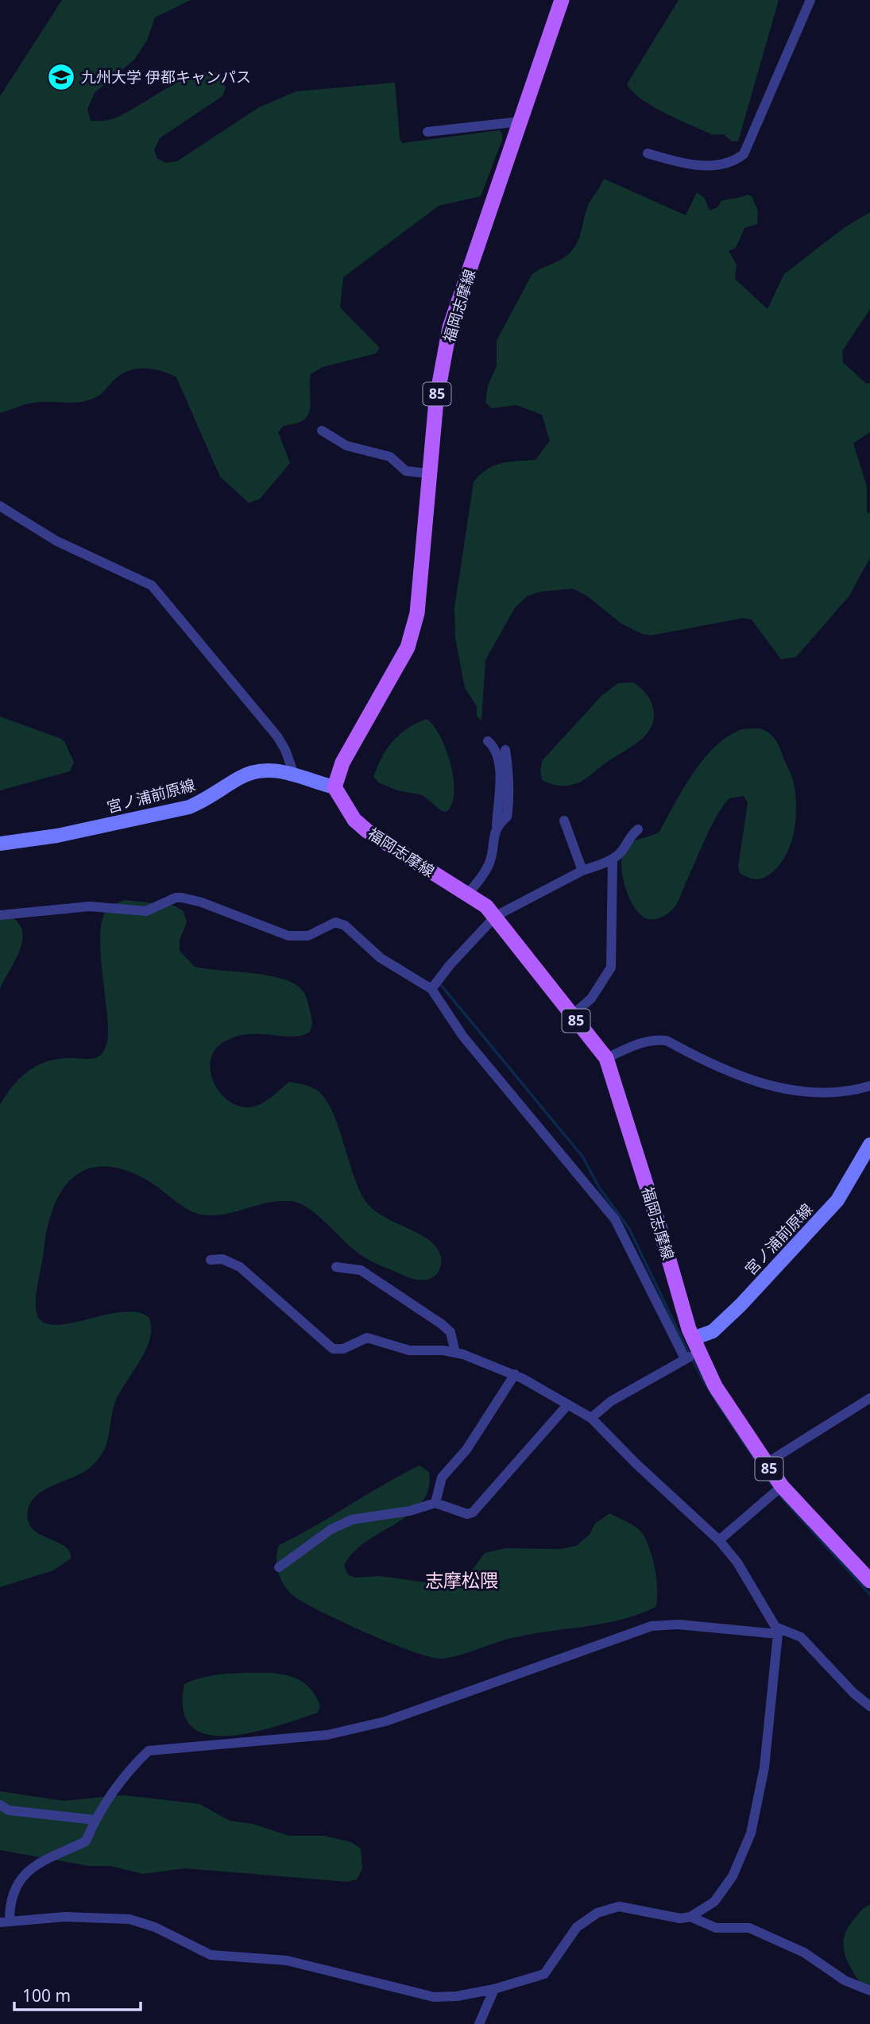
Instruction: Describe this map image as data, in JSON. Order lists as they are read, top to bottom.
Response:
{
  "streets": {
    "main road": ["福岡志摩線", "85", "宮ノ浦前原線"]
  },
  "crossings": [
    ["福岡志摩線", "宮ノ浦前原線"]
  ],
  "districts": ["志摩松隈"],
  "places": {
    "school or university": ["九州大学 伊都キャンパス"]
  },
  "scale_bar": "100 m"
}
